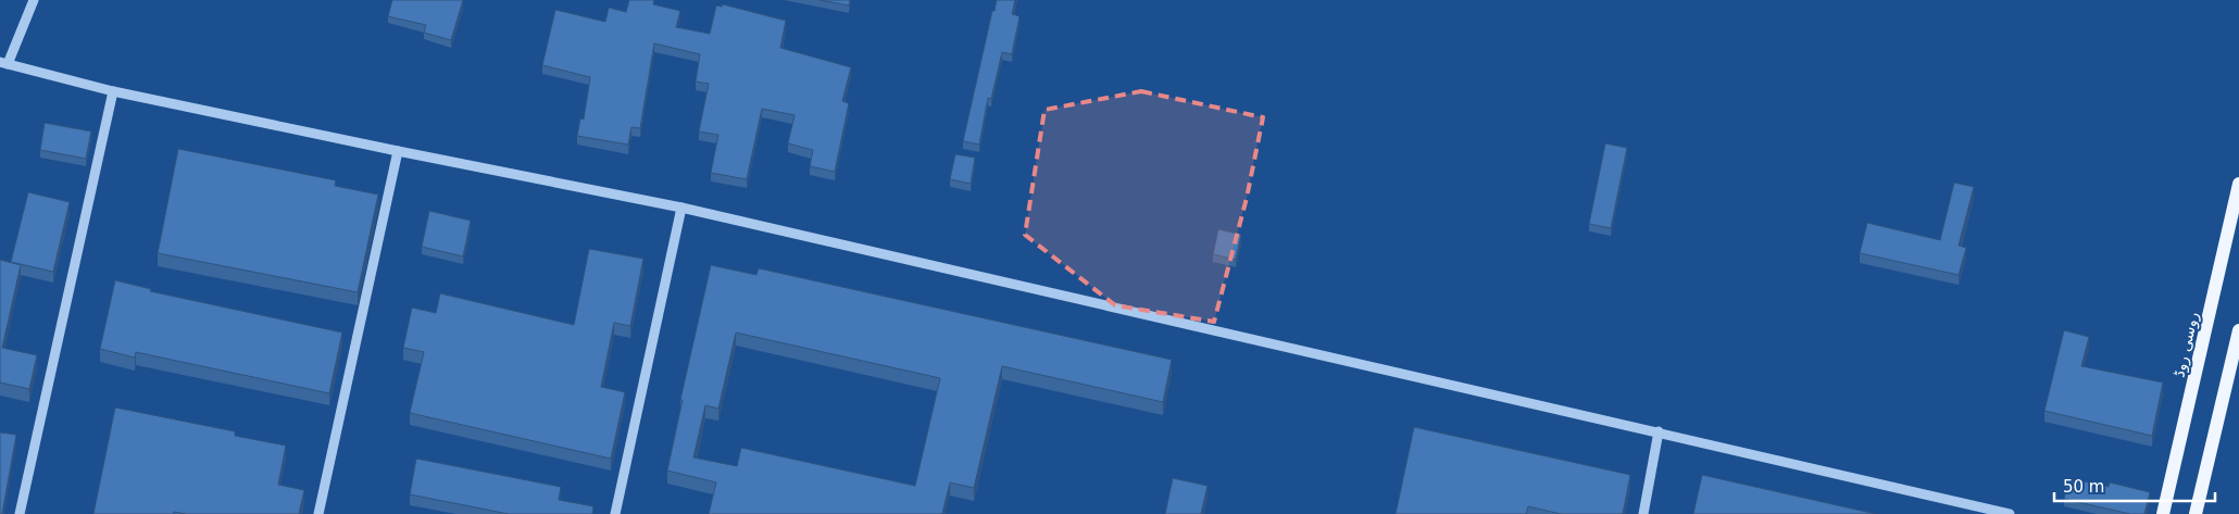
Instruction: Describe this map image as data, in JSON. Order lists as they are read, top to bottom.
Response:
{
  "streets": {
    "main road": ["روسی روڈ"]
  },
  "scale_bar": "50 m"
}
